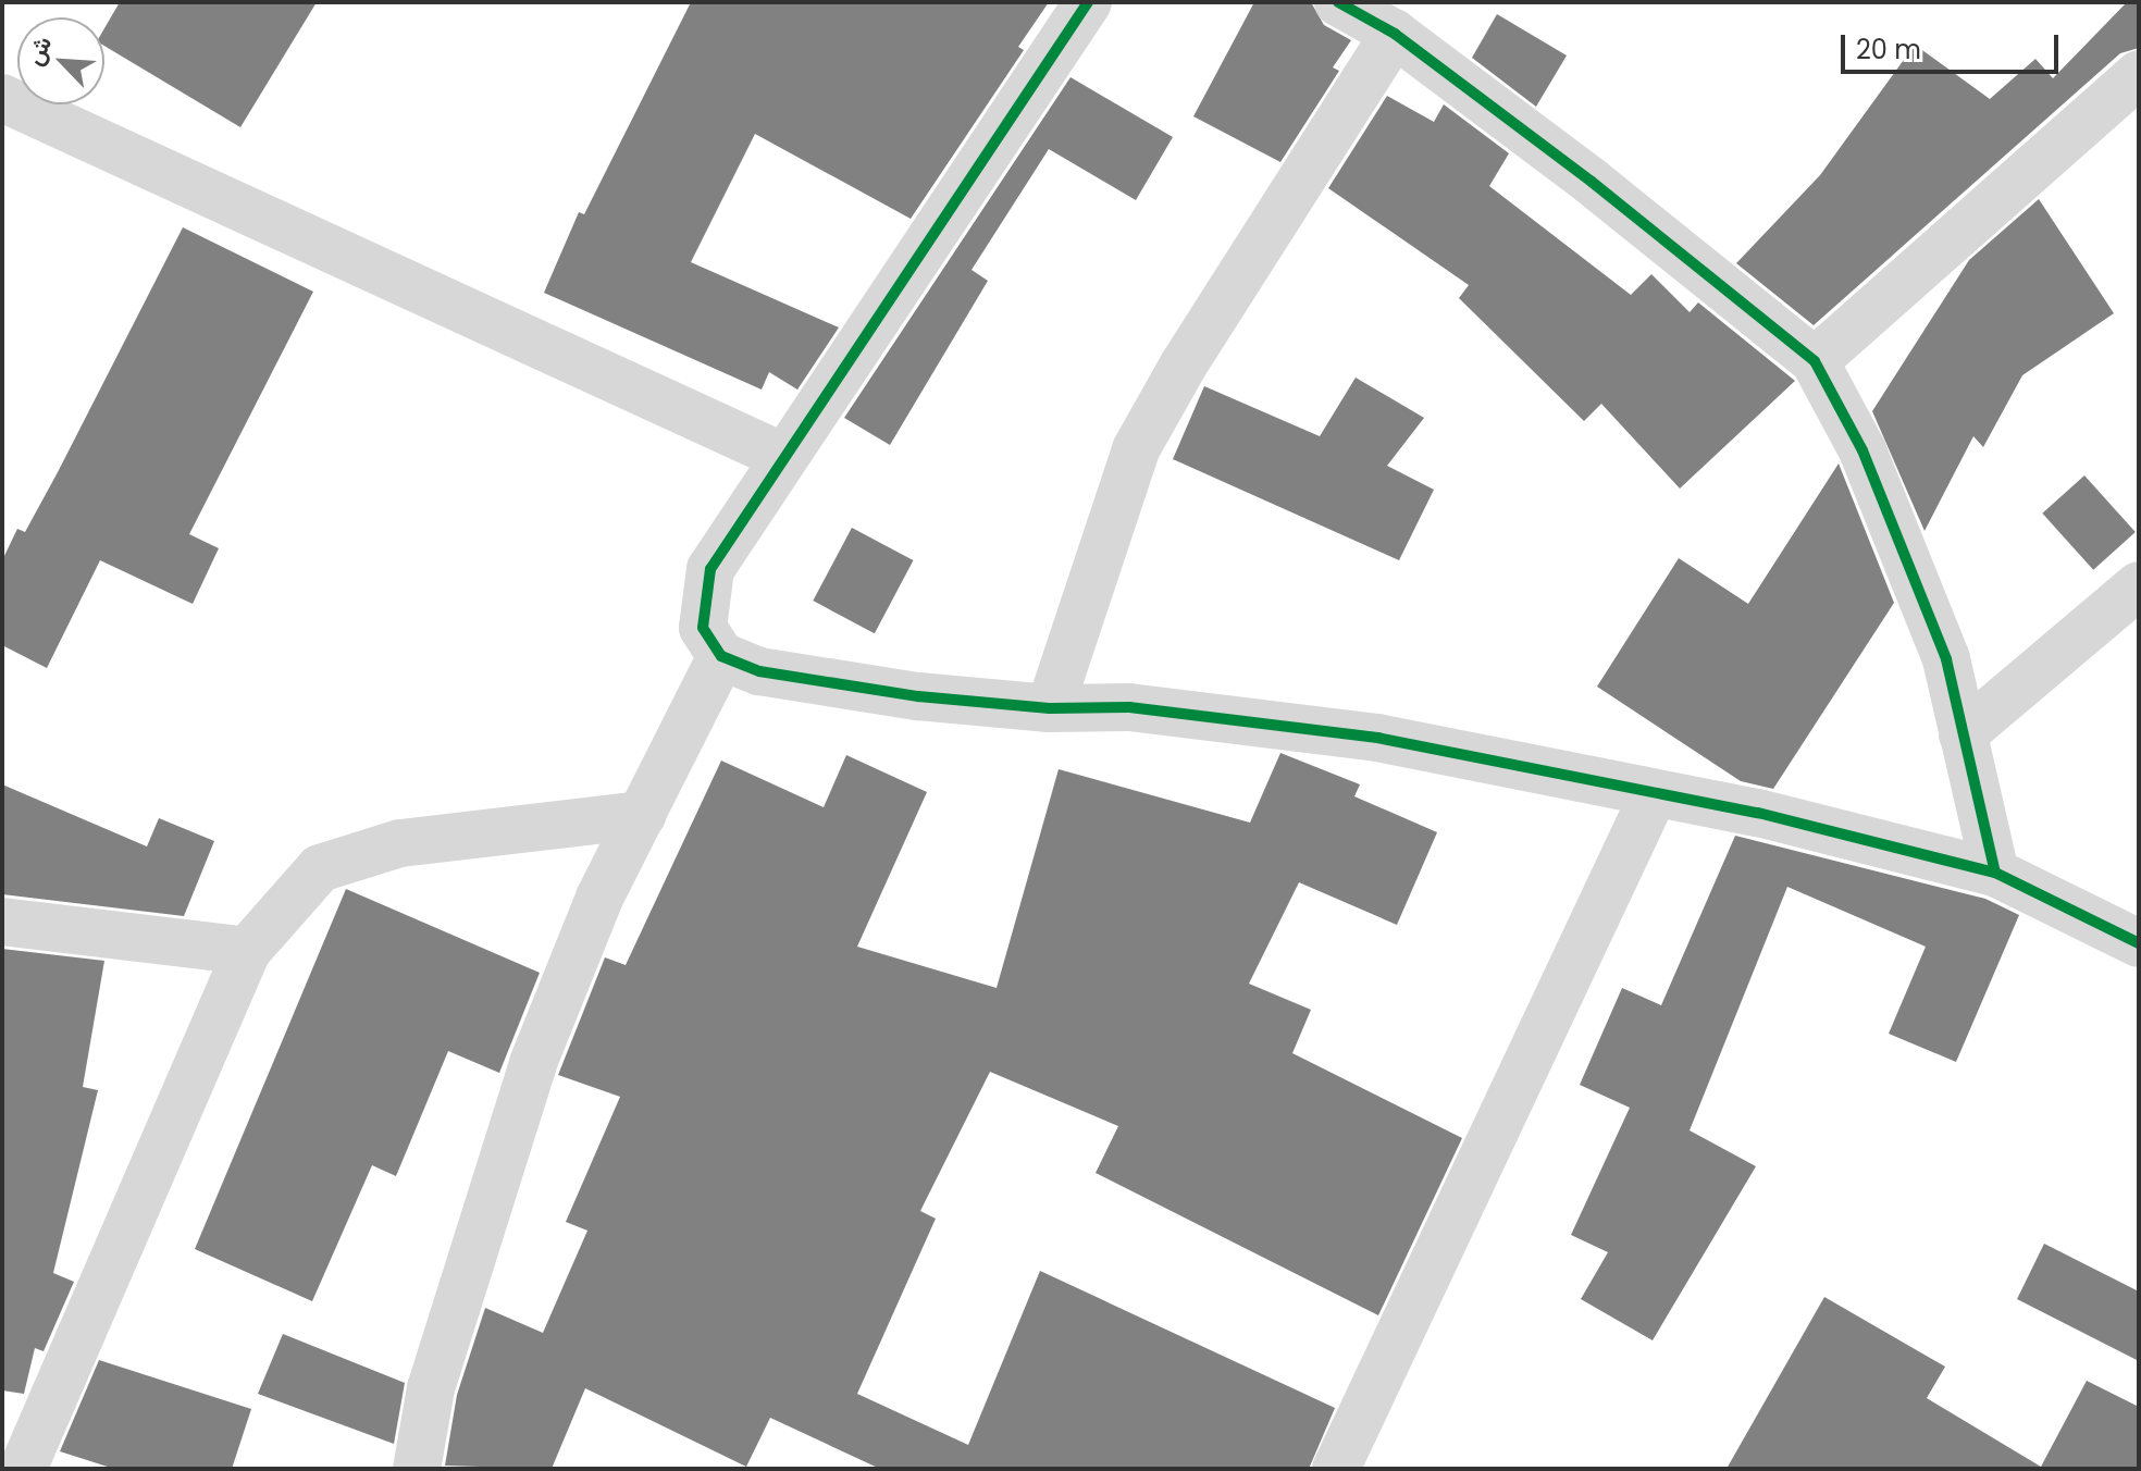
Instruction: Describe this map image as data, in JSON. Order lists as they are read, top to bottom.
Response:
{
  "scale_bar": "20 m",
  "north": "top left"
}
